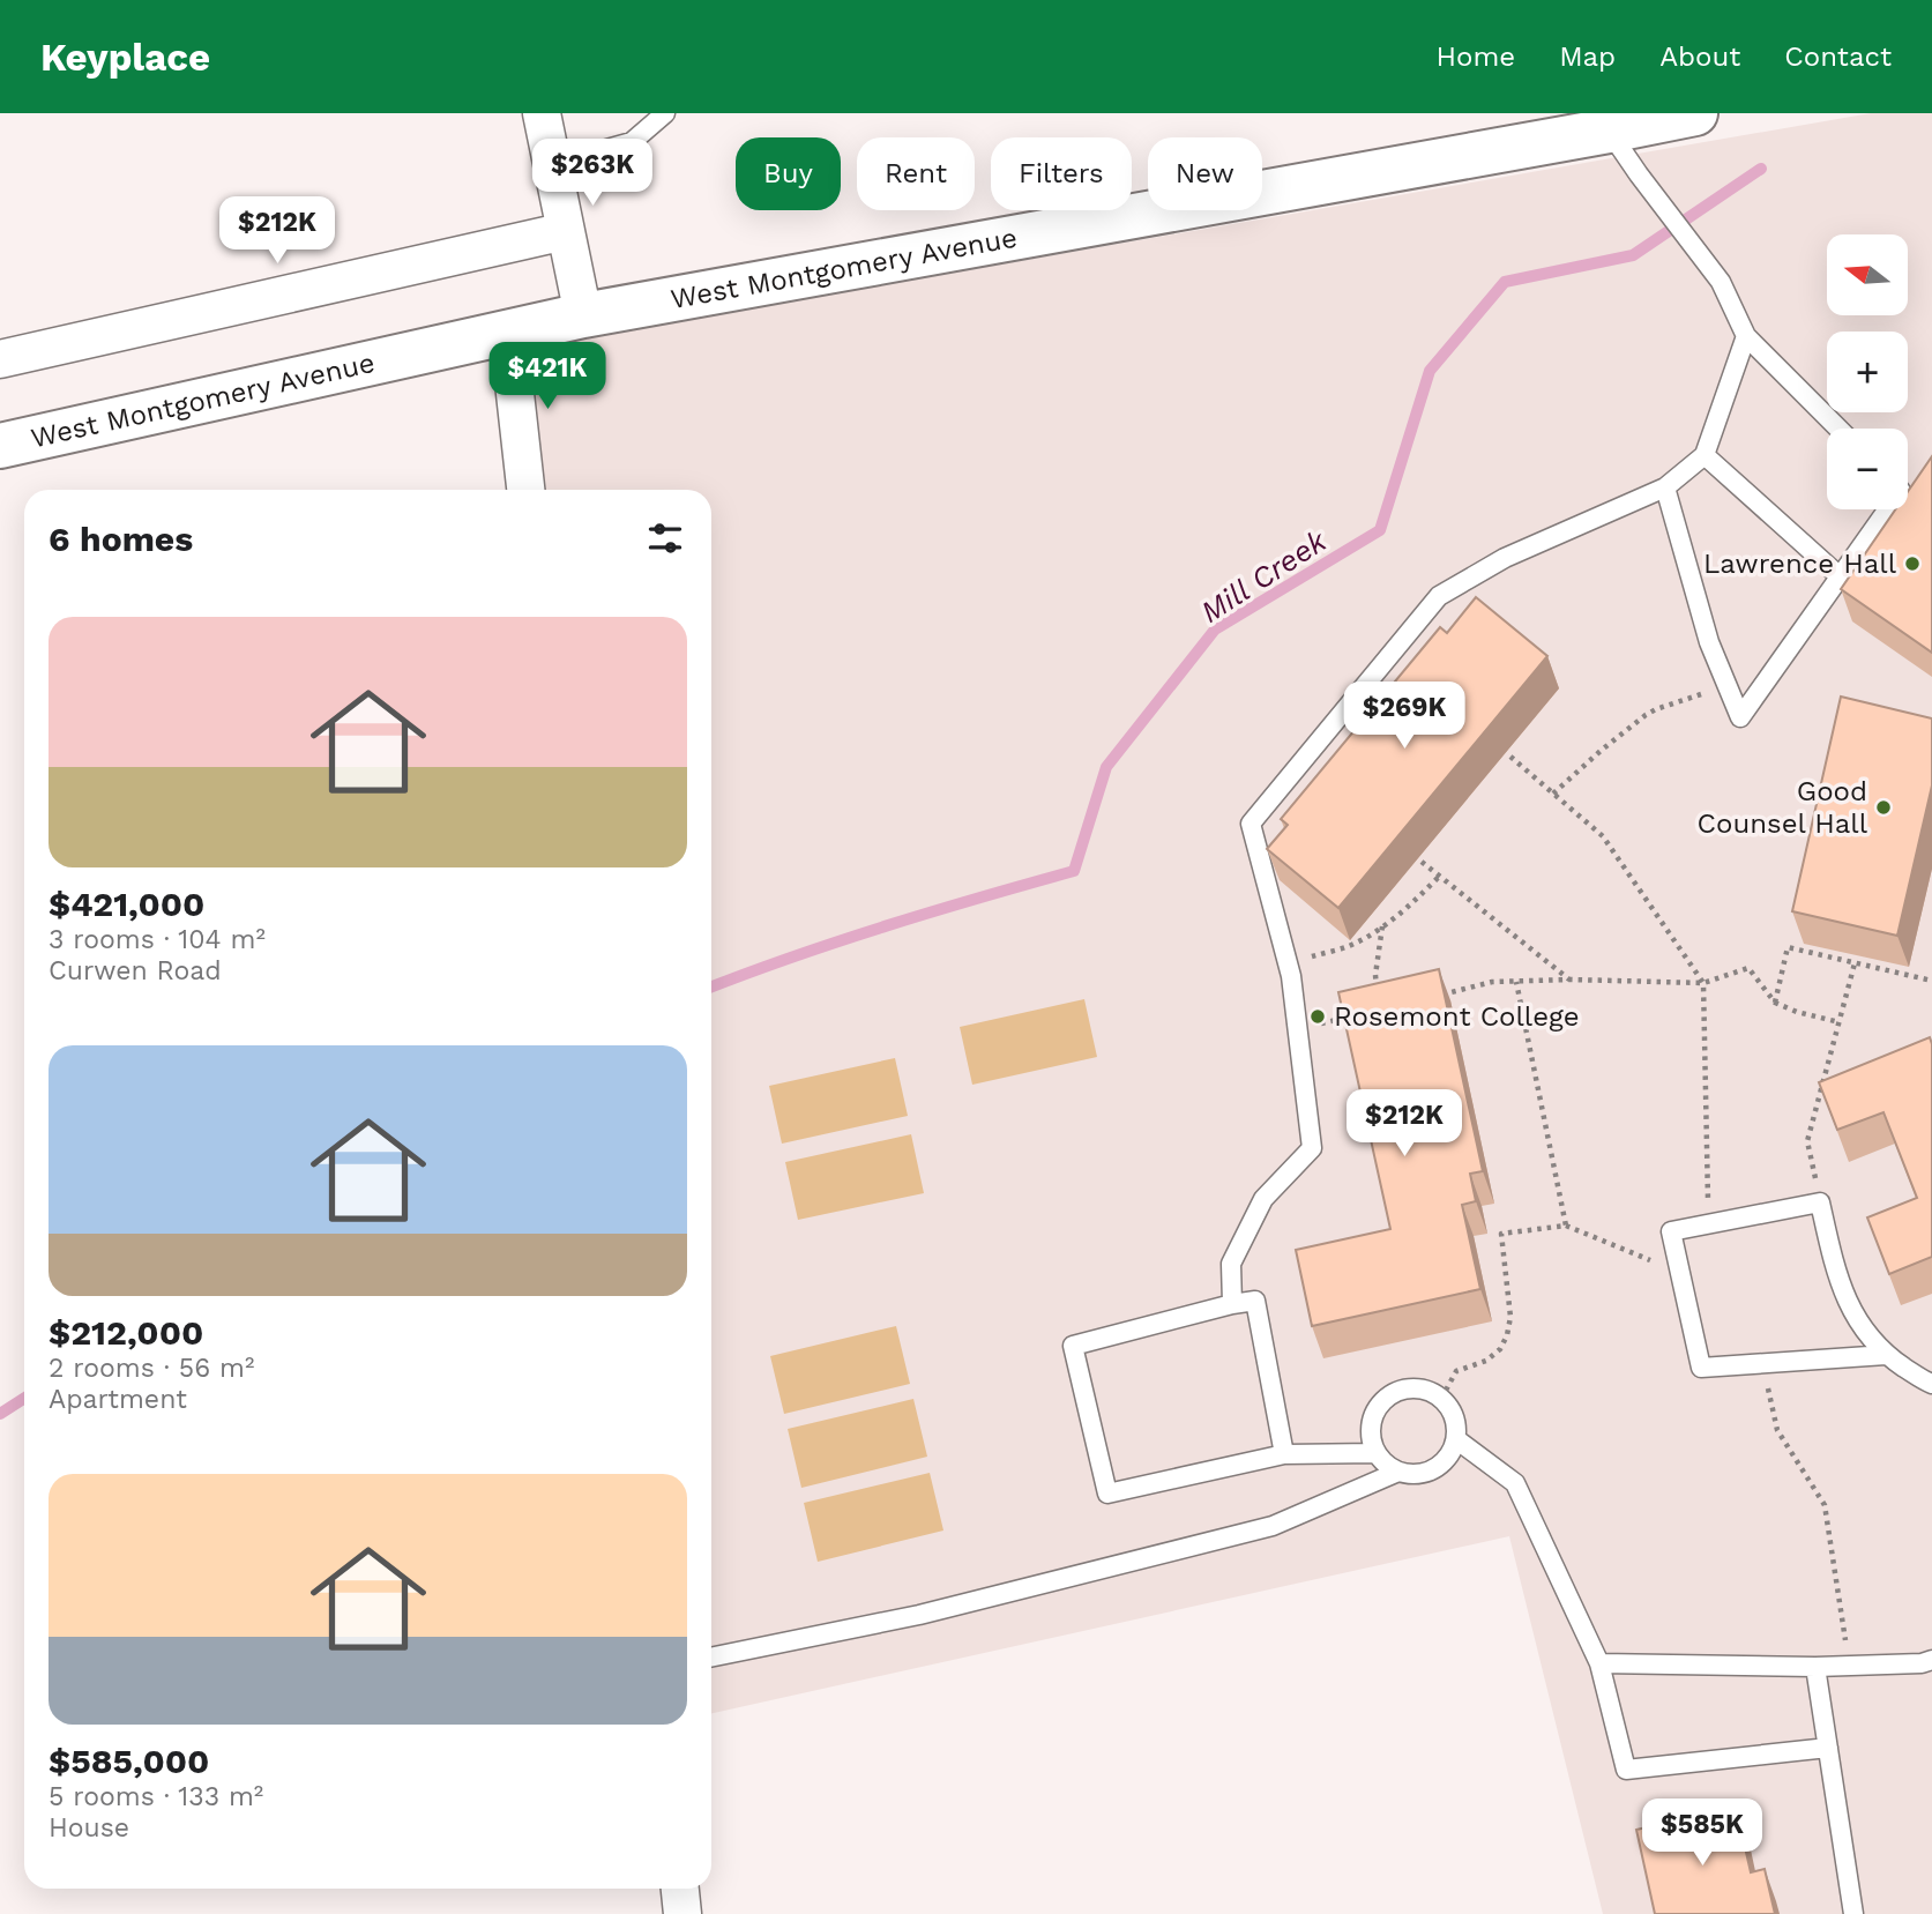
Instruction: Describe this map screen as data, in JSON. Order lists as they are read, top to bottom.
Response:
{
  "streets": {
    "main road": ["West Montgomery Avenue"]
  },
  "water": ["Mill Creek"],
  "places": ["Lawrence Hall", "Good Counsel Hall", "Rosemont College"],
  "north": "left",
  "page": {
    "header": "Keyplace",
    "nav": [
      "Home",
      "Map",
      "About",
      "Contact"
    ],
    "chip": [
      "Buy",
      "Rent",
      "Filters",
      "New"
    ],
    "price": [
      "$263K",
      "$212K",
      "$421K",
      "$269K",
      "$212K",
      "$585K"
    ],
    "map_buttons": ["+", "−"],
    "heading": "6 homes",
    "list": [
      {
        "name": "$421,000",
        "note": "3 rooms · 104 m² · Curwen Road"
      },
      {
        "name": "$212,000",
        "note": "2 rooms · 56 m² · Apartment"
      },
      {
        "name": "$585,000",
        "note": "5 rooms · 133 m² · House"
      }
    ]
  }
}
